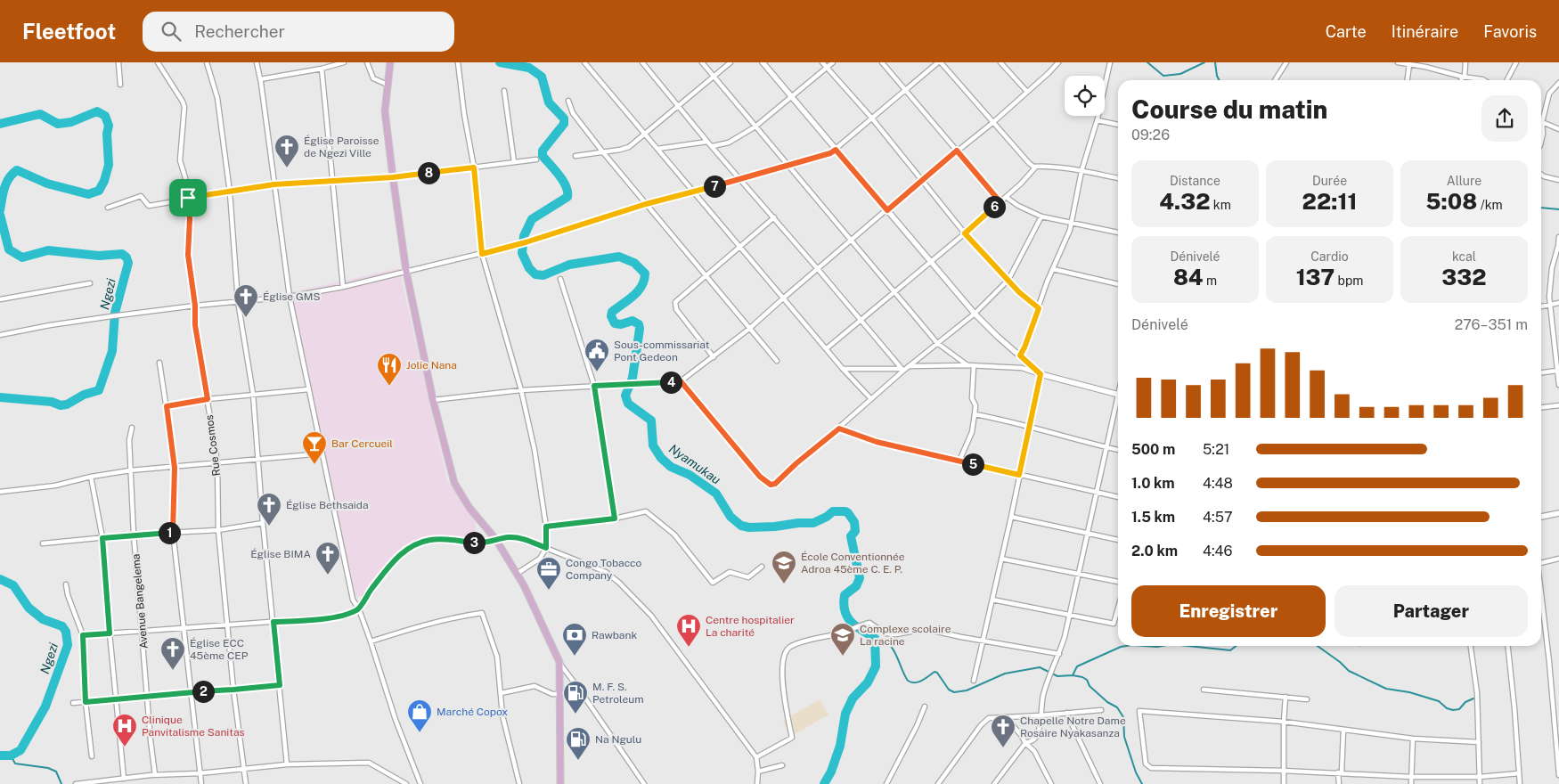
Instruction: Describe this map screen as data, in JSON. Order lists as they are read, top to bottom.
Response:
{
  "streets": {
    "street": ["Rue Cosmos", "Avenue Bangelema"]
  },
  "water": ["Ngezi", "Nyamukau"],
  "places": {
    "church": [
      "Église Paroisse de Ngezi Ville",
      "Église GMS",
      "Église Bethsaida",
      "Église BIMA",
      "Église ECC 45ème CEP",
      "Chapelle Notre Dame Rosaire Nyakasanza"
    ],
    "public building": ["Sous-commissariat Pont Gedeon"],
    "restaurant": ["Jolie Nana"],
    "bar": ["Bar Cercueil"],
    "school or university": ["École Conventionnée Adroa 45ème C. E. P.", "Complexe scolaire La racine"],
    "office": ["Congo Tobacco Company"],
    "hospital": ["Centre hospitalier La charité", "Clinique Panvitalisme Sanitas"],
    "bank": ["Rawbank"],
    "fuel station": ["M. F. S. Petroleum", "Na Ngulu"],
    "shop": ["Marché Copox"]
  },
  "page": {
    "header": "Fleetfoot",
    "search": "Rechercher",
    "nav": ["Carte", "Itinéraire", "Favoris"],
    "heading": ["Course du matin", "09:26"],
    "stats": [
      ["Distance", "4.32 km"],
      ["Durée", "22:11"],
      ["Allure", "5:08 /km"],
      ["Dénivelé", "84 m"],
      ["Cardio", "137 bpm"],
      ["kcal", "332"]
    ],
    "pins": [
      "8",
      "7",
      "6",
      "4",
      "5",
      "1",
      "3",
      "2"
    ],
    "chart": ["Dénivelé", "276–351 m"],
    "list": [
      {
        "name": "500 m",
        "note": "5:21"
      },
      {
        "name": "1.0 km",
        "note": "4:48"
      },
      {
        "name": "1.5 km",
        "note": "4:57"
      },
      {
        "name": "2.0 km",
        "note": "4:46"
      }
    ],
    "buttons": ["Enregistrer", "Partager"]
  }
}
